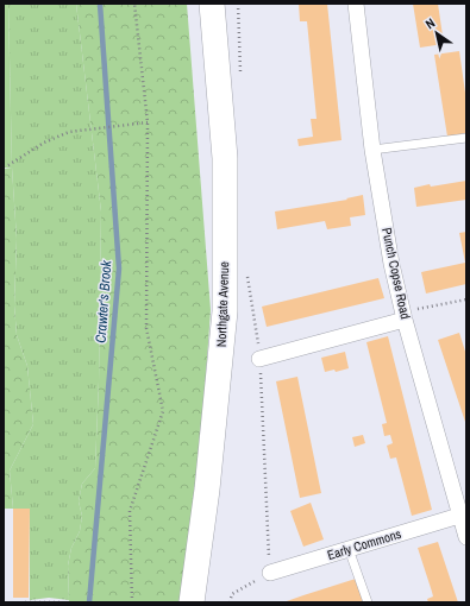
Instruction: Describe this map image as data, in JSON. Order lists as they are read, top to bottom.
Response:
{
  "streets": {
    "main road": ["Northgate Avenue"],
    "street": ["Punch Copse Road", "Early Commons"]
  },
  "crossings": [
    ["Punch Copse Road", "Early Commons"]
  ],
  "water": ["Crawter's Brook"],
  "north": "top left"
}
